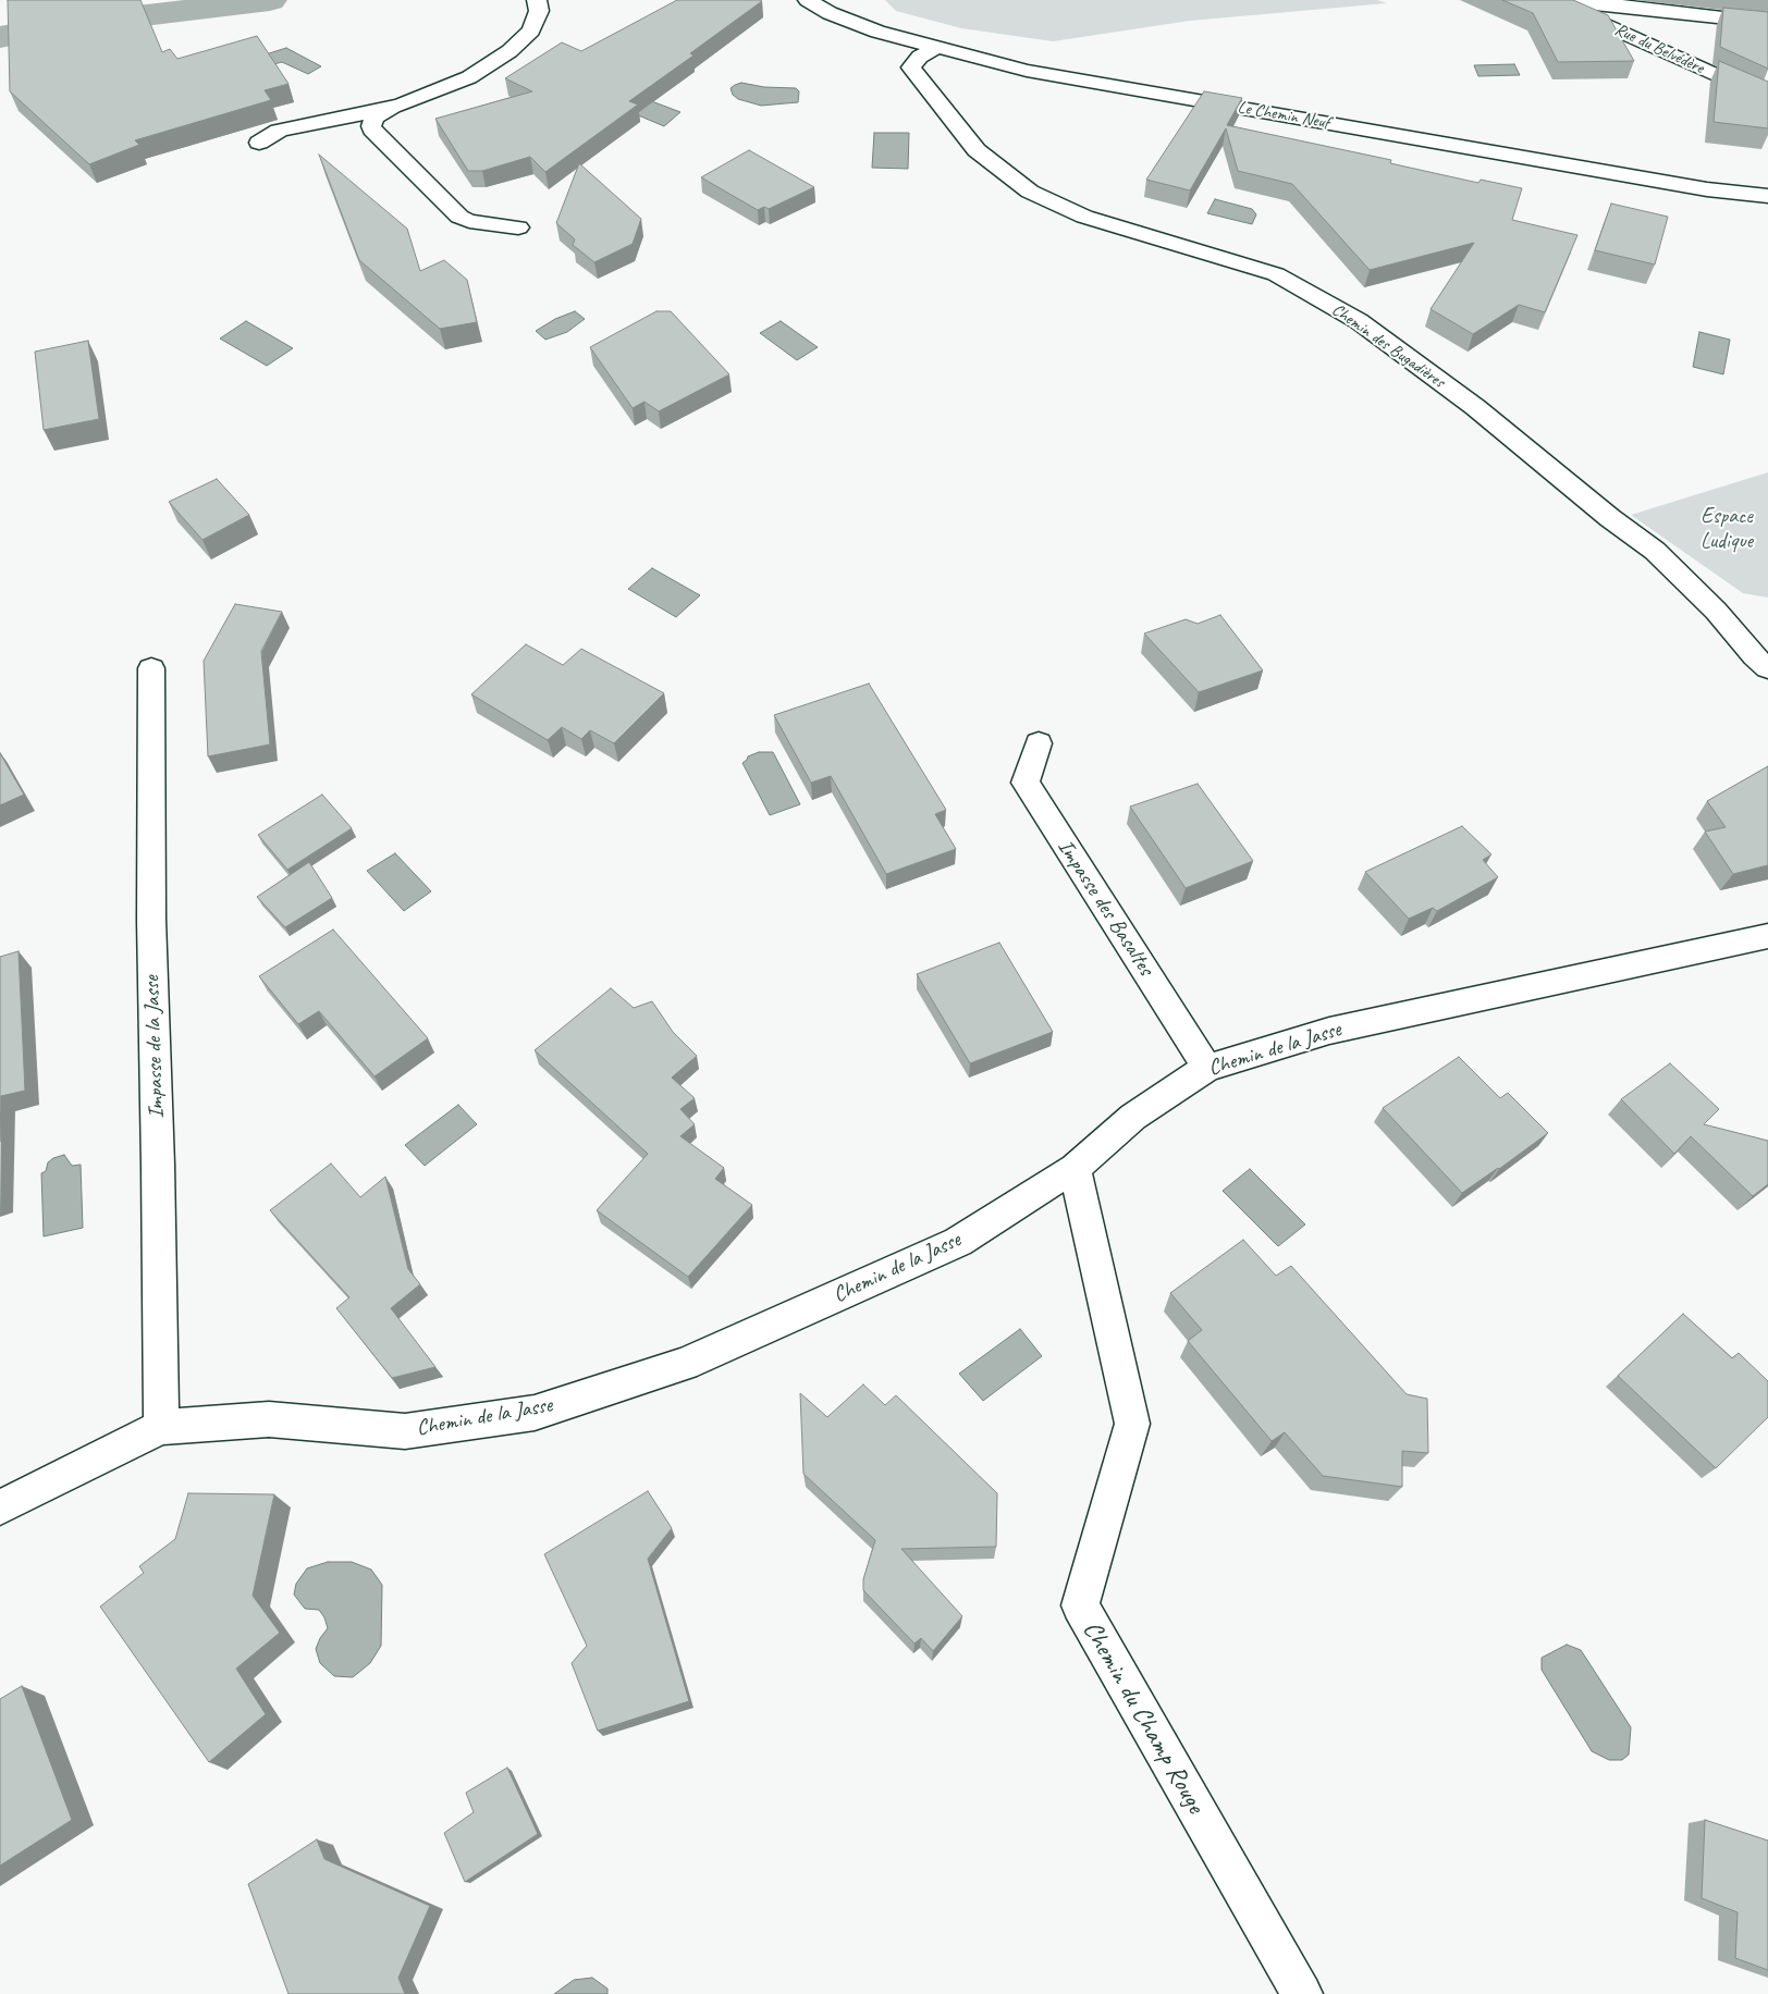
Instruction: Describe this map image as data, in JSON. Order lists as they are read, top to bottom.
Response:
{
  "streets": {
    "street": [
      "Rue du Belvédère",
      "Le Chemin Neuf",
      "Chemin des Bugadières",
      "Impasse des Basaltes",
      "Impasse de la Jasse",
      "Chemin de la Jasse",
      "Chemin du Champ Rouge"
    ]
  },
  "crossings": [
    ["Le Chemin Neuf", "Chemin des Bugadières"],
    ["Impasse des Basaltes", "Chemin de la Jasse"],
    ["Impasse de la Jasse", "Chemin de la Jasse"],
    ["Chemin de la Jasse", "Chemin du Champ Rouge"]
  ],
  "parks": ["Espace Ludique"]
}
